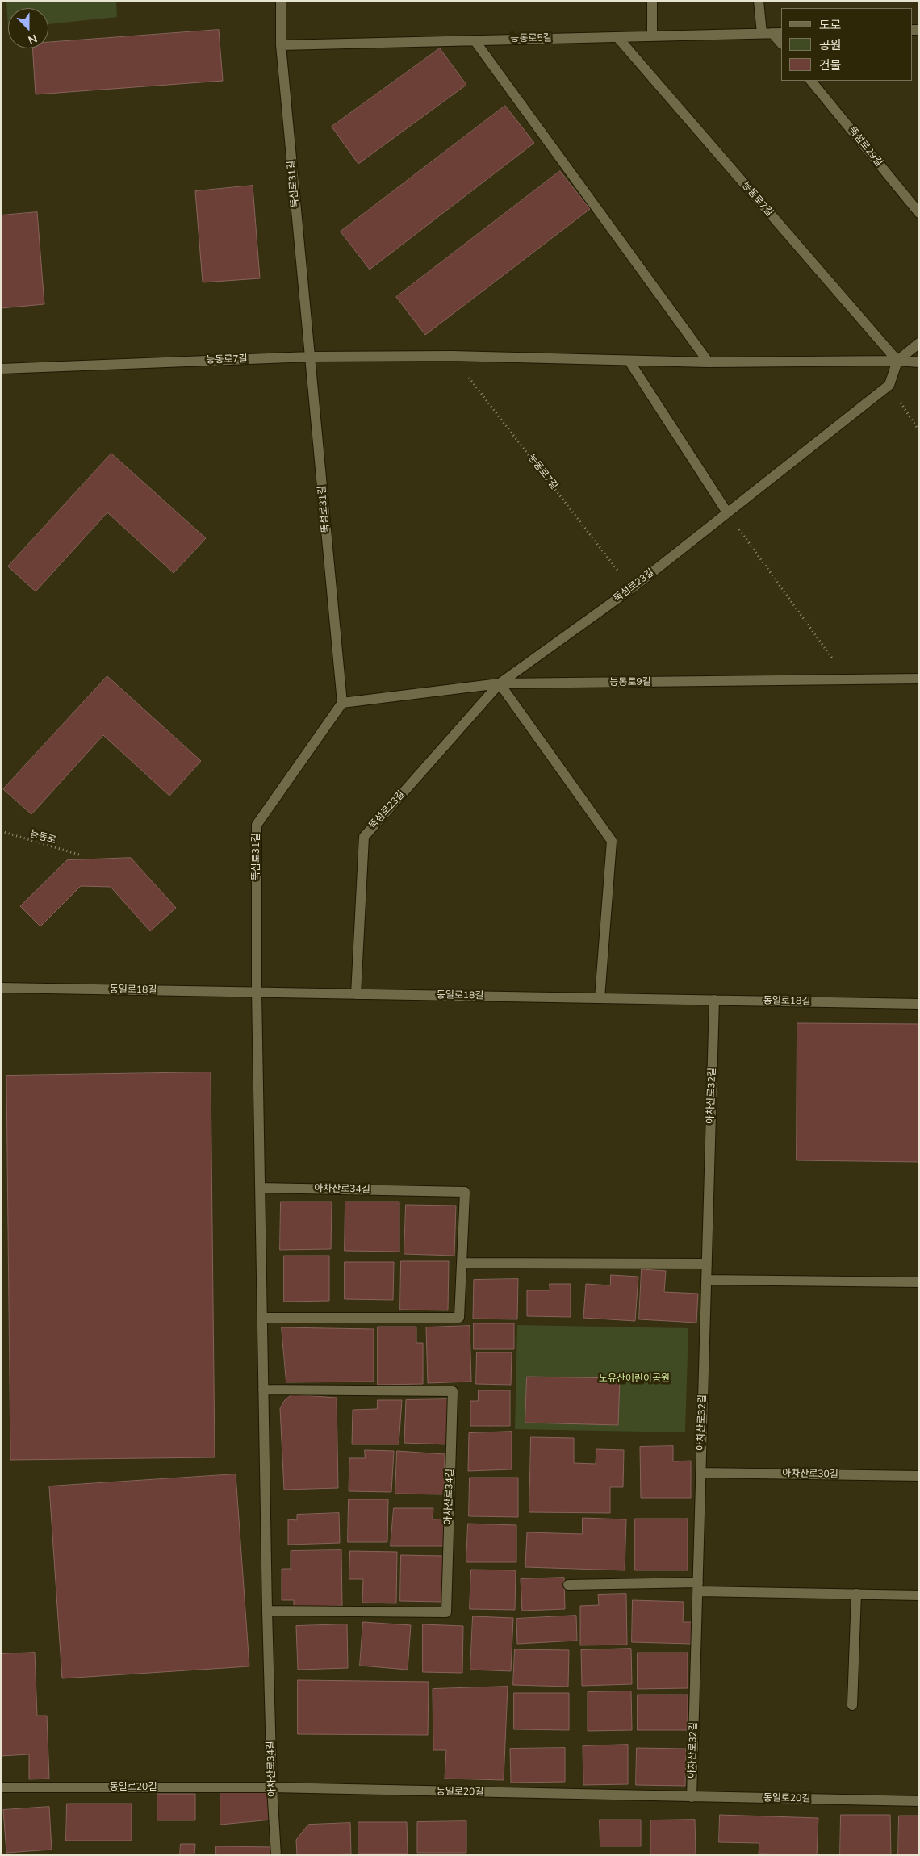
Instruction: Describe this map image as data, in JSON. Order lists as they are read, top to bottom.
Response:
{
  "streets": {
    "street": [
      "능동로5길",
      "뚝섬로29길",
      "뚝섬로31길",
      "능동로7길",
      "뚝섬로23길",
      "능동로9길",
      "동일로18길",
      "아차산로32길",
      "아차산로34길",
      "아차산로30길",
      "동일로20길"
    ],
    "path": ["능동로"]
  },
  "crossings": [
    ["능동로5길", "뚝섬로31길"],
    ["능동로5길", "능동로7길"],
    ["뚝섬로31길", "능동로7길"],
    ["뚝섬로31길", "능동로9길"],
    ["뚝섬로31길", "동일로18길"],
    ["뚝섬로31길", "아차산로34길"],
    ["능동로7길", "뚝섬로23길"],
    ["뚝섬로23길", "능동로9길"],
    ["뚝섬로23길", "동일로18길"],
    ["동일로18길", "아차산로32길"],
    ["동일로18길", "아차산로34길"],
    ["아차산로32길", "아차산로30길"],
    ["아차산로32길", "동일로20길"],
    ["아차산로34길", "동일로20길"]
  ],
  "parks": ["노유산어린이공원"],
  "legend": ["도로", "공원", "건물"],
  "north": "bottom"
}
